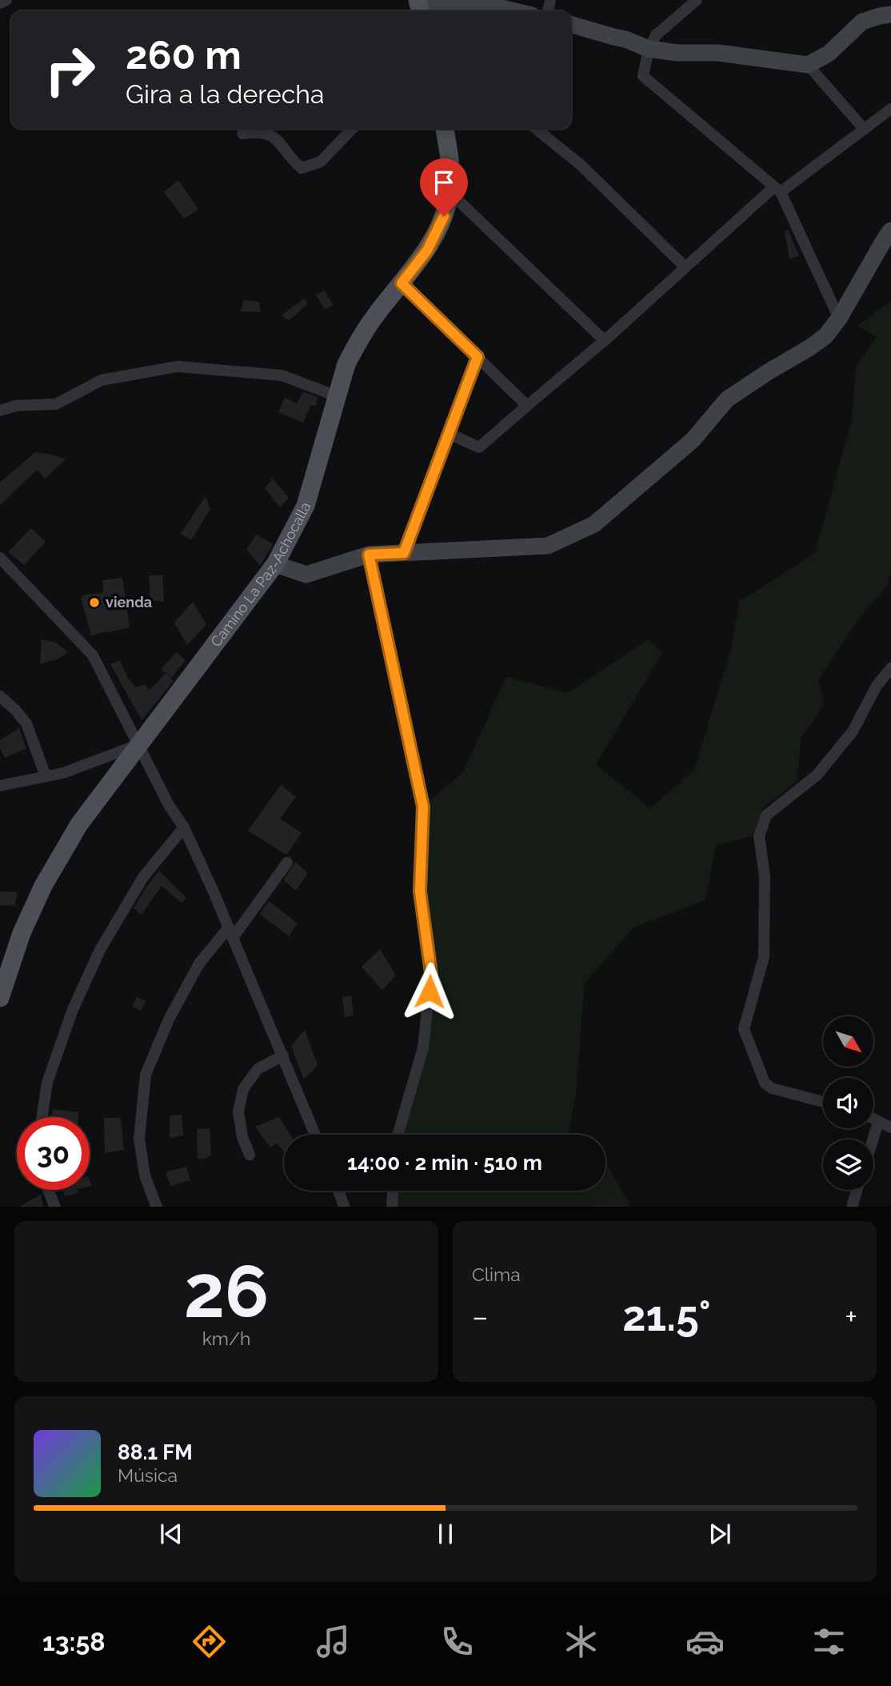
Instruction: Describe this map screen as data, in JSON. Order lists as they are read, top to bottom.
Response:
{
  "streets": {
    "main road": ["Camino La Paz-Achocalla"]
  },
  "places": ["vienda"],
  "north": "bottom right",
  "page": {
    "turn": ["260 m", "Gira a la derecha"],
    "limit": "30",
    "trip": "14:00 · 2 min · 510 m",
    "tile": [
      ["26", "km/h"],
      "Clima"
    ],
    "heat": ["−", "21.5°", "+"],
    "song": ["88.1 FM", "Música"],
    "tabs": "13:58"
  }
}
